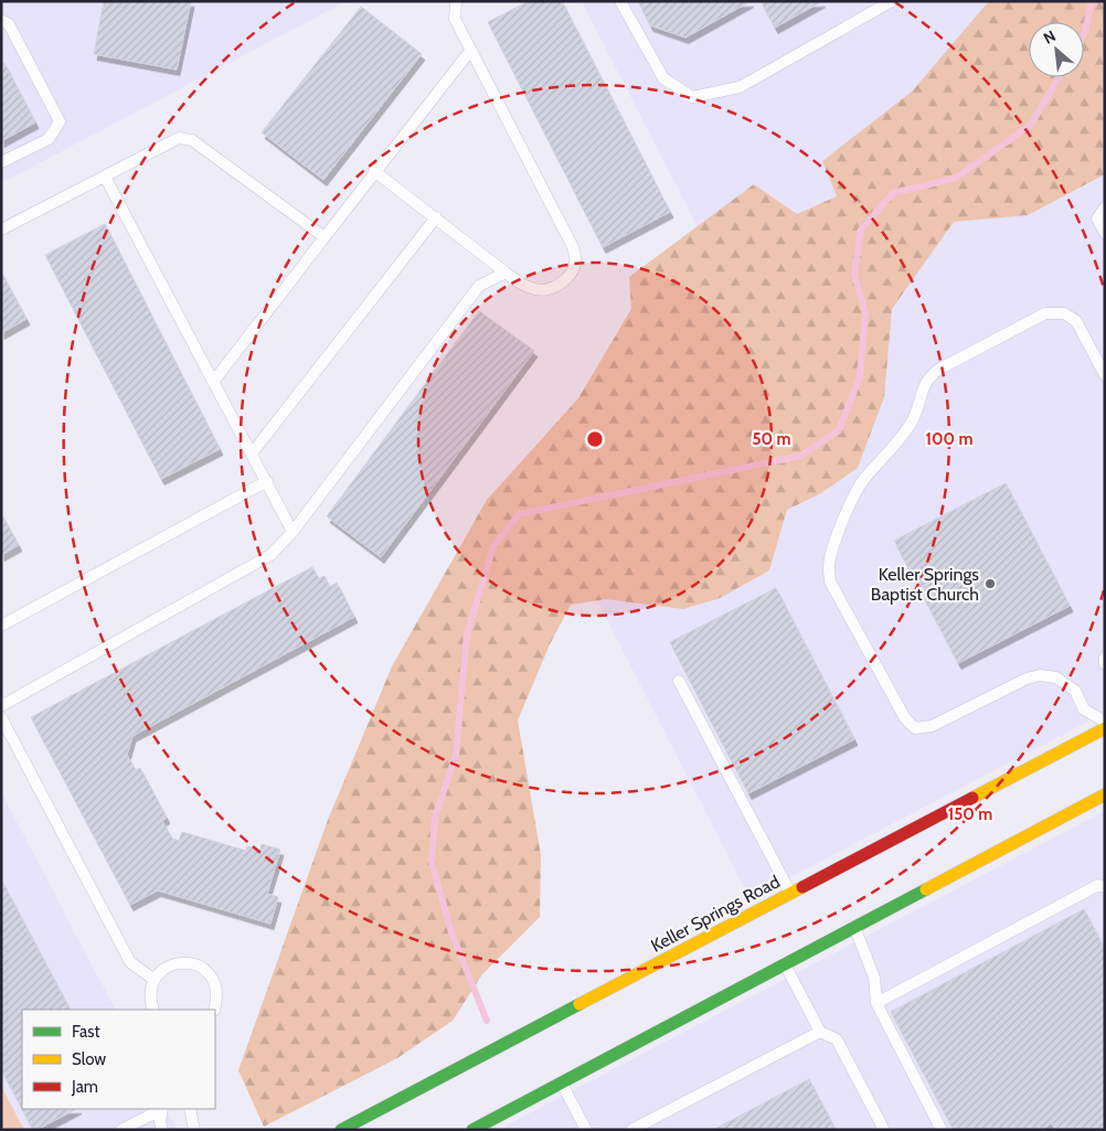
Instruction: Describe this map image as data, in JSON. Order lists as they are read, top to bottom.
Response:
{
  "streets": {
    "main road": ["Keller Springs Road"]
  },
  "places": ["Keller Springs Baptist Church"],
  "legend": ["Fast", "Slow", "Jam"],
  "north": "top left",
  "rings": ["50 m", "100 m", "150 m"]
}
